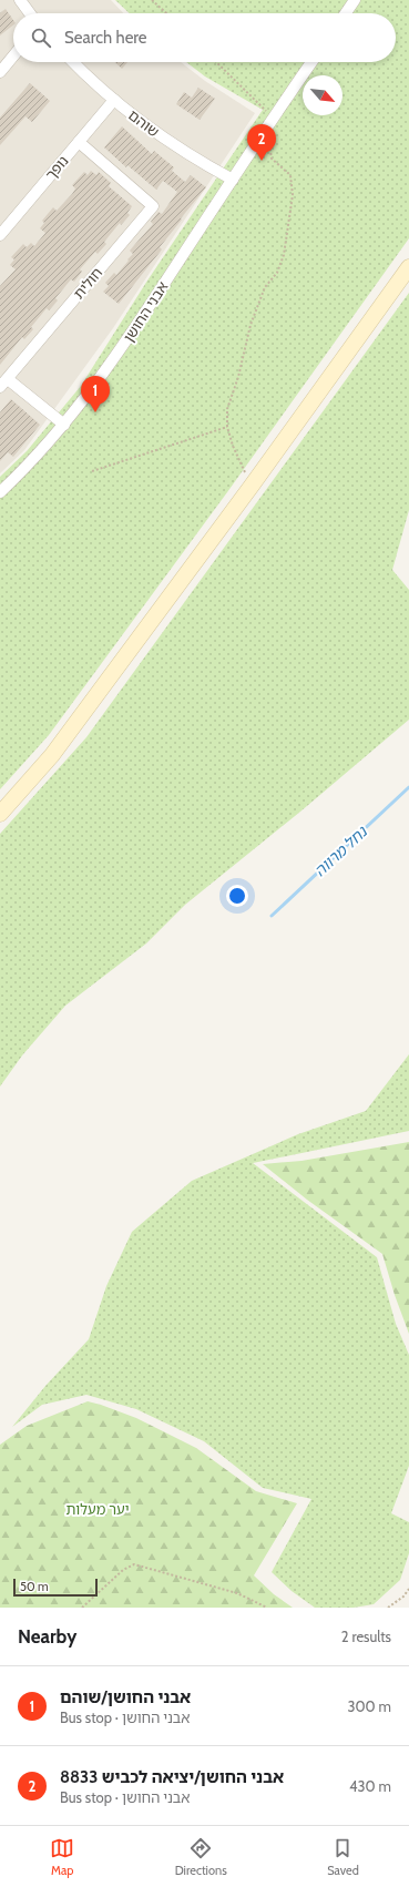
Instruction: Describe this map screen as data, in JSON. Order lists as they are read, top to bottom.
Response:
{
  "streets": {
    "street": [
      "שוהם",
      "נופך",
      "חולית",
      "אבני החושן"
    ]
  },
  "crossings": [
    ["שוהם", "נופך"],
    ["שוהם", "אבני החושן"],
    ["נופך", "חולית"],
    ["חולית", "אבני החושן"]
  ],
  "water": ["נחל מרווה"],
  "parks": ["יער מעלות"],
  "scale_bar": "50 m",
  "north": "bottom right",
  "page": {
    "search": "Search here",
    "pins": ["2", "1"],
    "scale": "50 m",
    "heading": ["Nearby", "2 results"],
    "list": [
      {
        "mark": "1",
        "name": "אבני החושן/שוהם",
        "note": "Bus stop · אבני החושן",
        "value": "300 m"
      },
      {
        "mark": "2",
        "name": "אבני החושן/יציאה לכביש 8833",
        "note": "Bus stop · אבני החושן",
        "value": "430 m"
      }
    ],
    "nav": ["Map", "Directions", "Saved"]
  }
}
